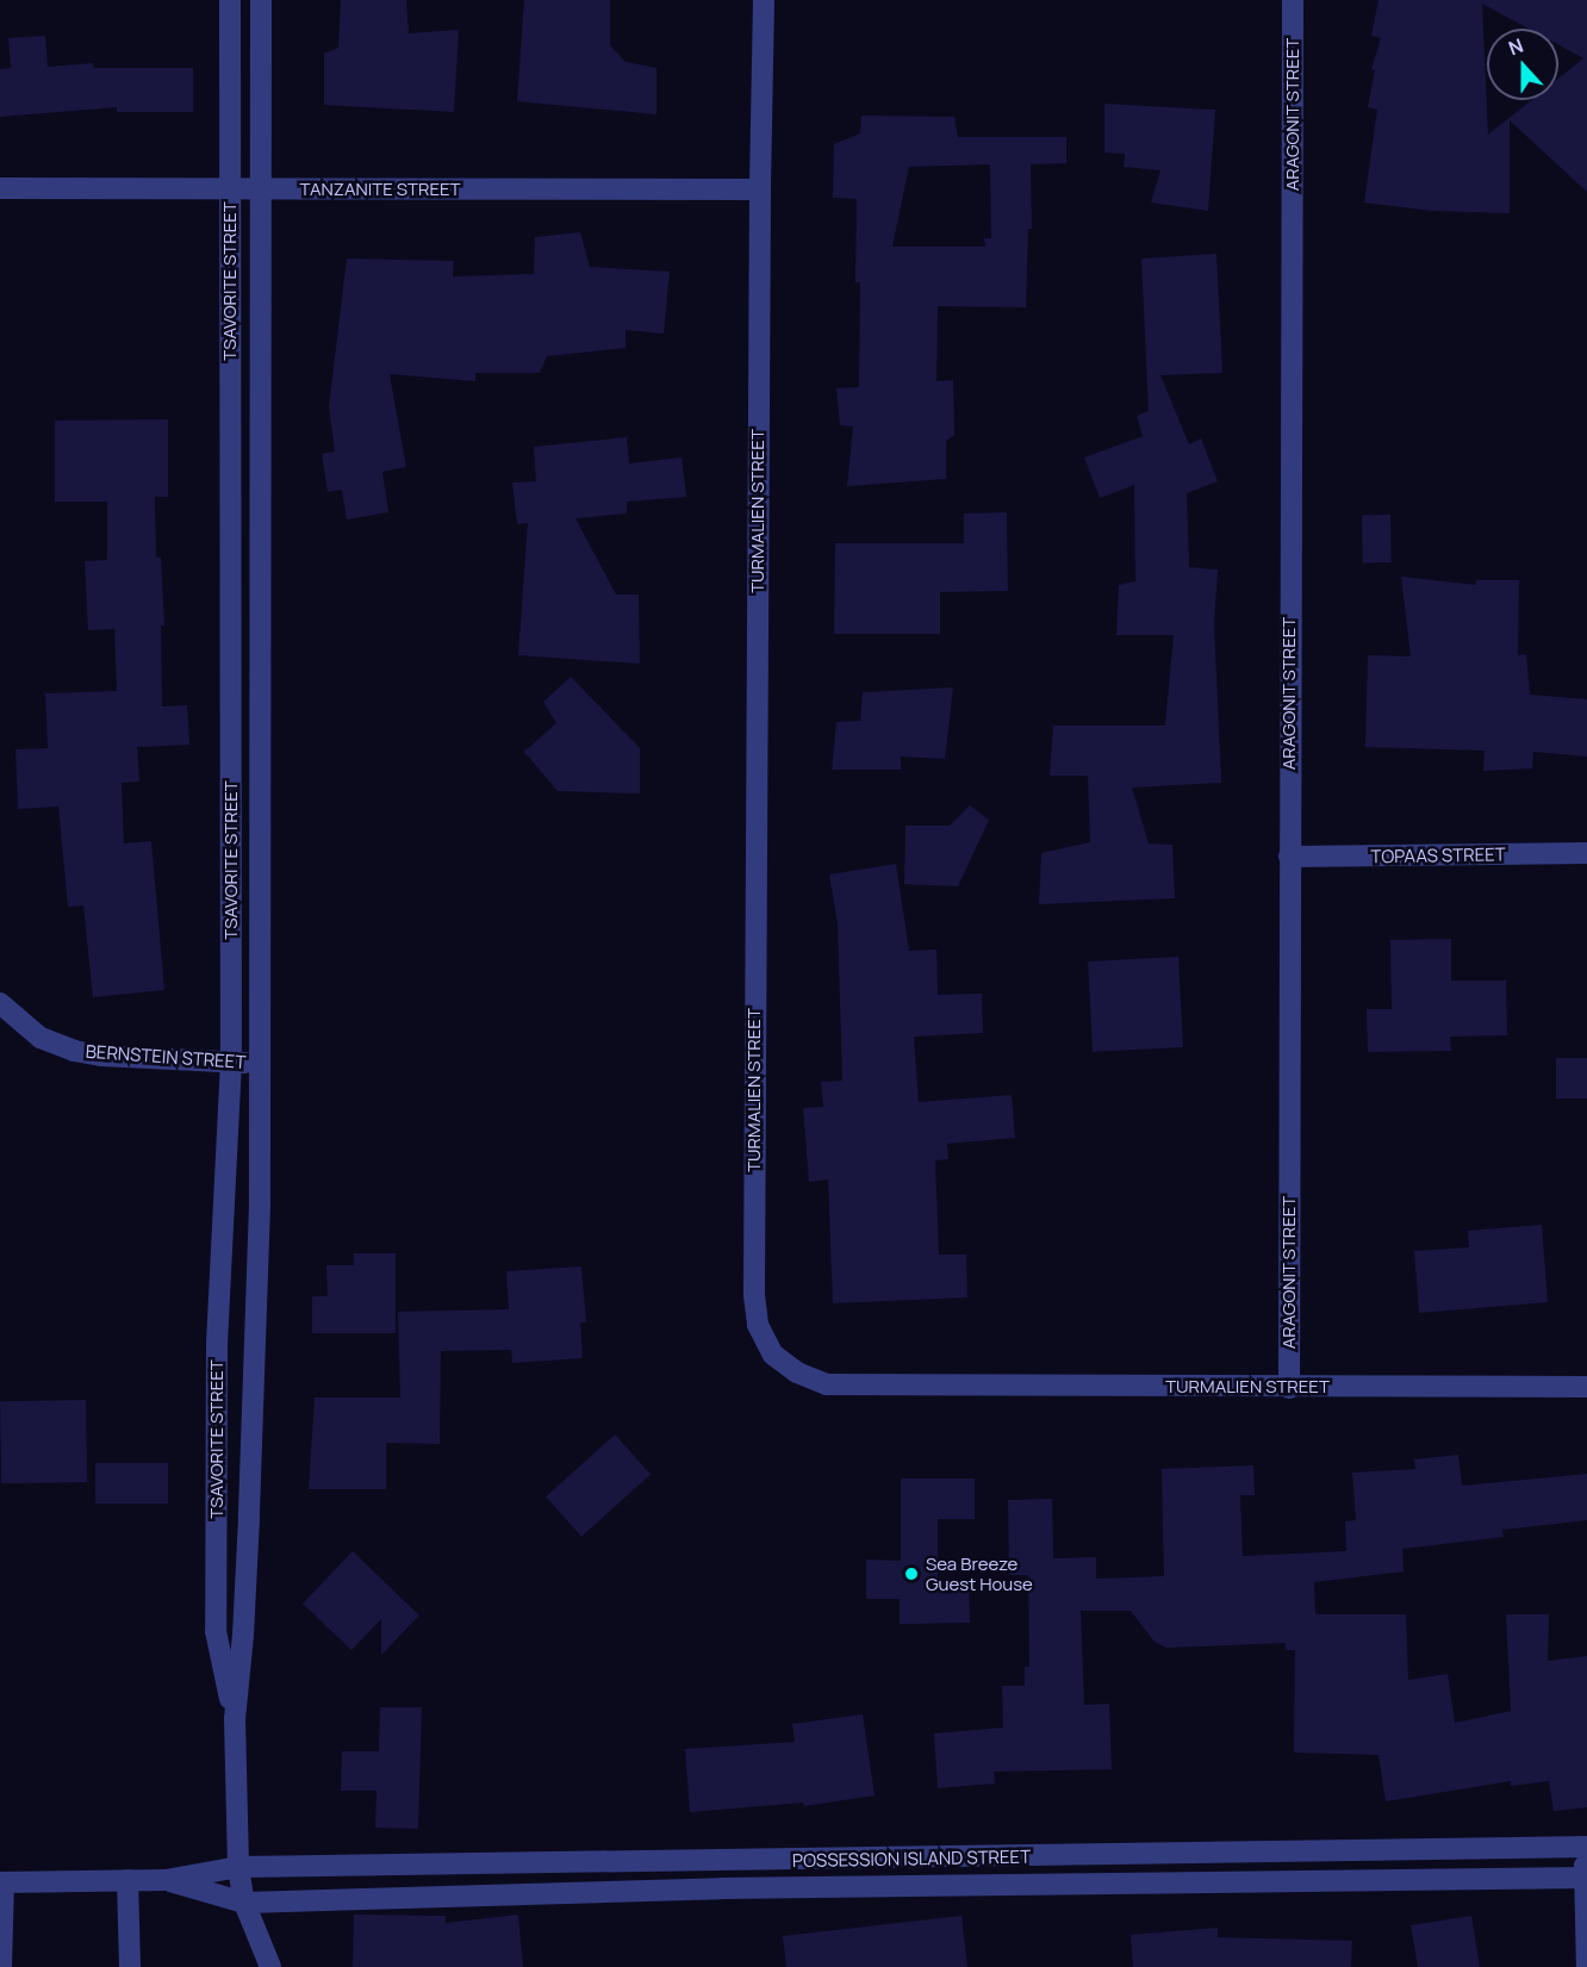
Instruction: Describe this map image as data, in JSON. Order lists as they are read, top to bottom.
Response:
{
  "streets": {
    "street": [
      "ARAGONIT STREET",
      "TANZANITE STREET",
      "TSAVORITE STREET",
      "TURMALIEN STREET",
      "TOPAAS STREET",
      "BERNSTEIN STREET",
      "POSSESSION ISLAND STREET"
    ]
  },
  "crossings": [
    ["ARAGONIT STREET", "TURMALIEN STREET"],
    ["ARAGONIT STREET", "TOPAAS STREET"],
    ["TANZANITE STREET", "TSAVORITE STREET"],
    ["TANZANITE STREET", "TURMALIEN STREET"],
    ["TSAVORITE STREET", "BERNSTEIN STREET"],
    ["TSAVORITE STREET", "POSSESSION ISLAND STREET"]
  ],
  "places": ["Sea Breeze Guest House"],
  "north": "top"
}
